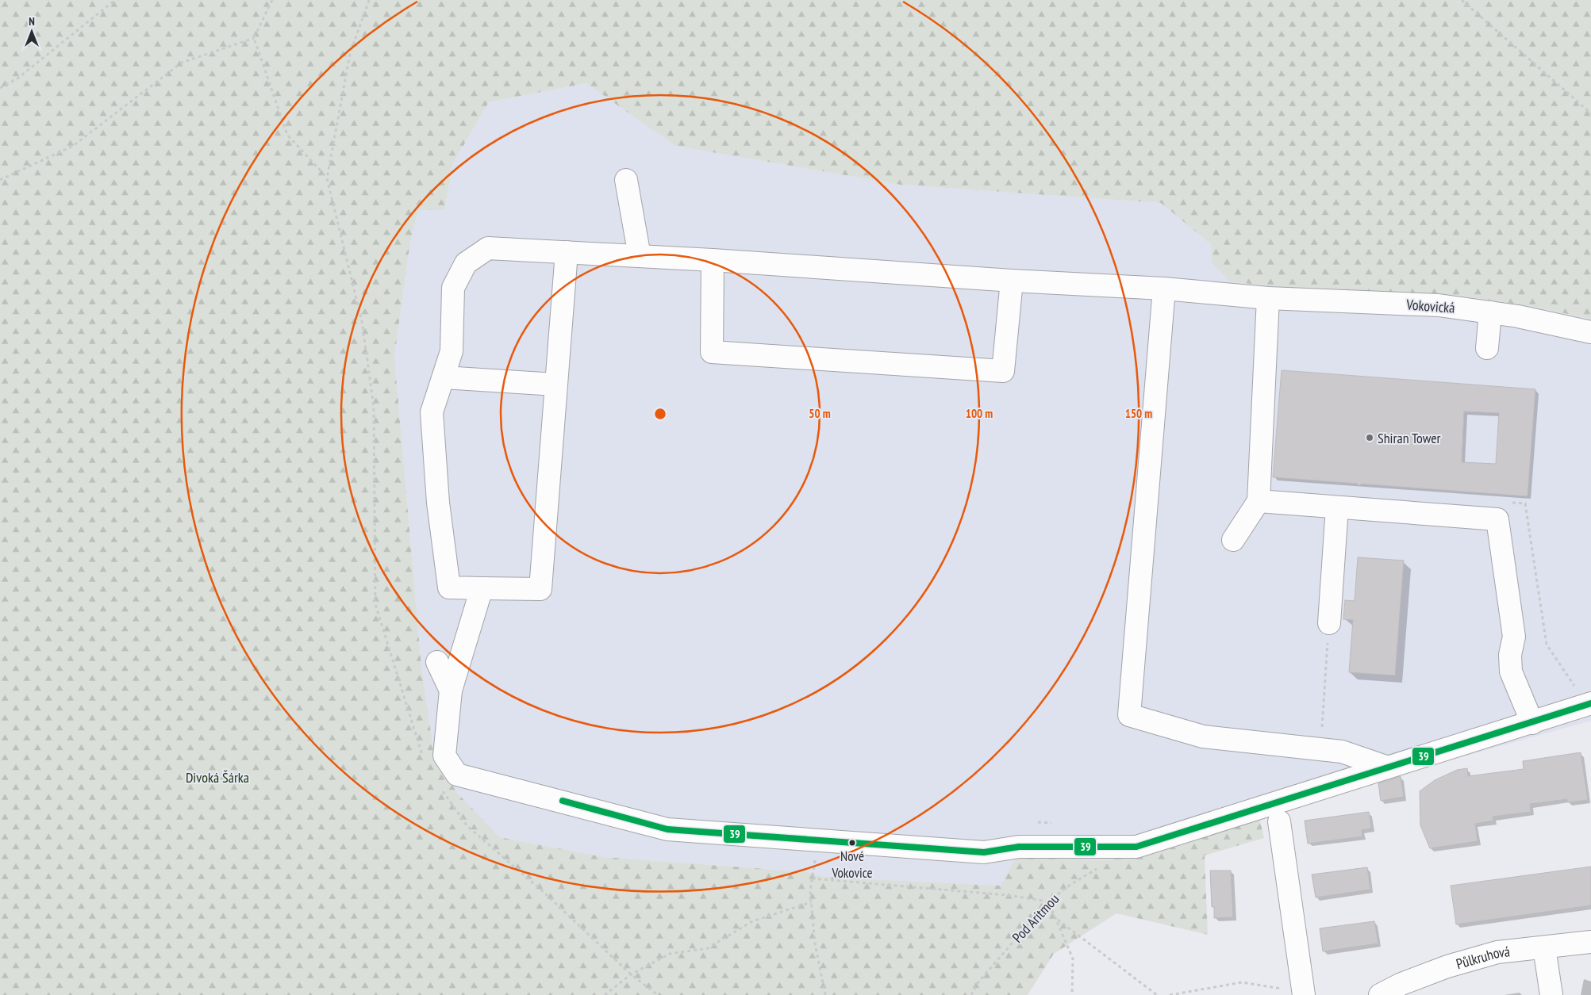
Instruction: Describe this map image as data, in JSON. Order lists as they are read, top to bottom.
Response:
{
  "streets": {
    "street": ["Vokovická", "Půlkruhová"],
    "path": ["Pod Aritmou"]
  },
  "parks": ["Divoká Šárka"],
  "places": ["Shiran Tower", "Nové Vokovice"],
  "lines": ["transit line 39"],
  "north": "top",
  "rings": ["50 m", "100 m", "150 m"]
}
